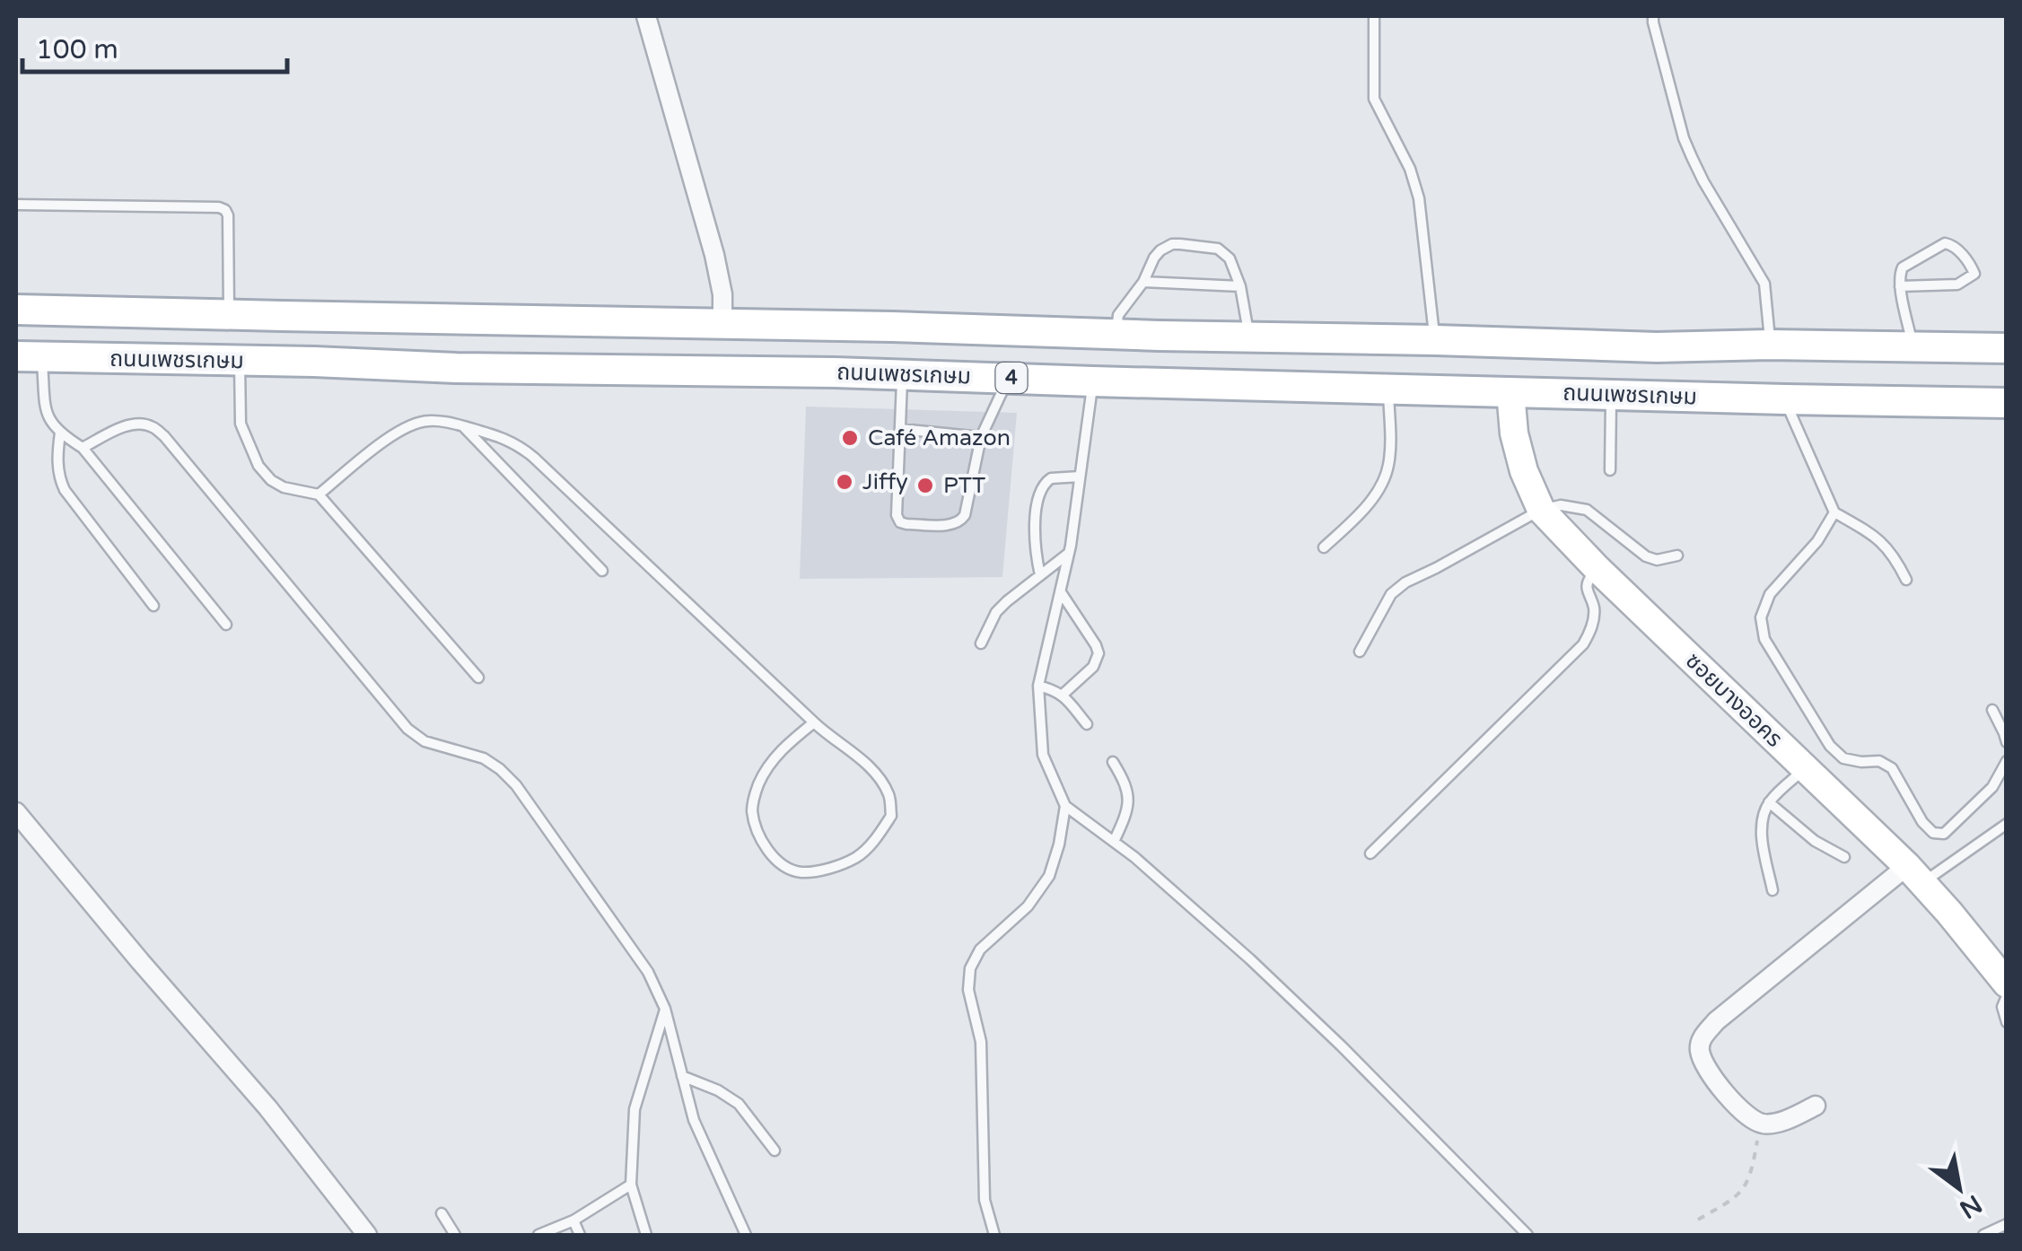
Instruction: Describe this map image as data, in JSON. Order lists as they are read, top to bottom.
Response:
{
  "streets": {
    "main road": ["ถนนเพชรเกษม", "4"],
    "street": ["ซอยบางออคร"]
  },
  "crossings": [
    ["ถนนเพชรเกษม", "ซอยบางออคร"]
  ],
  "places": ["Café Amazon", "Jiffy", "PTT"],
  "scale_bar": "100 m",
  "north": "bottom right"
}
